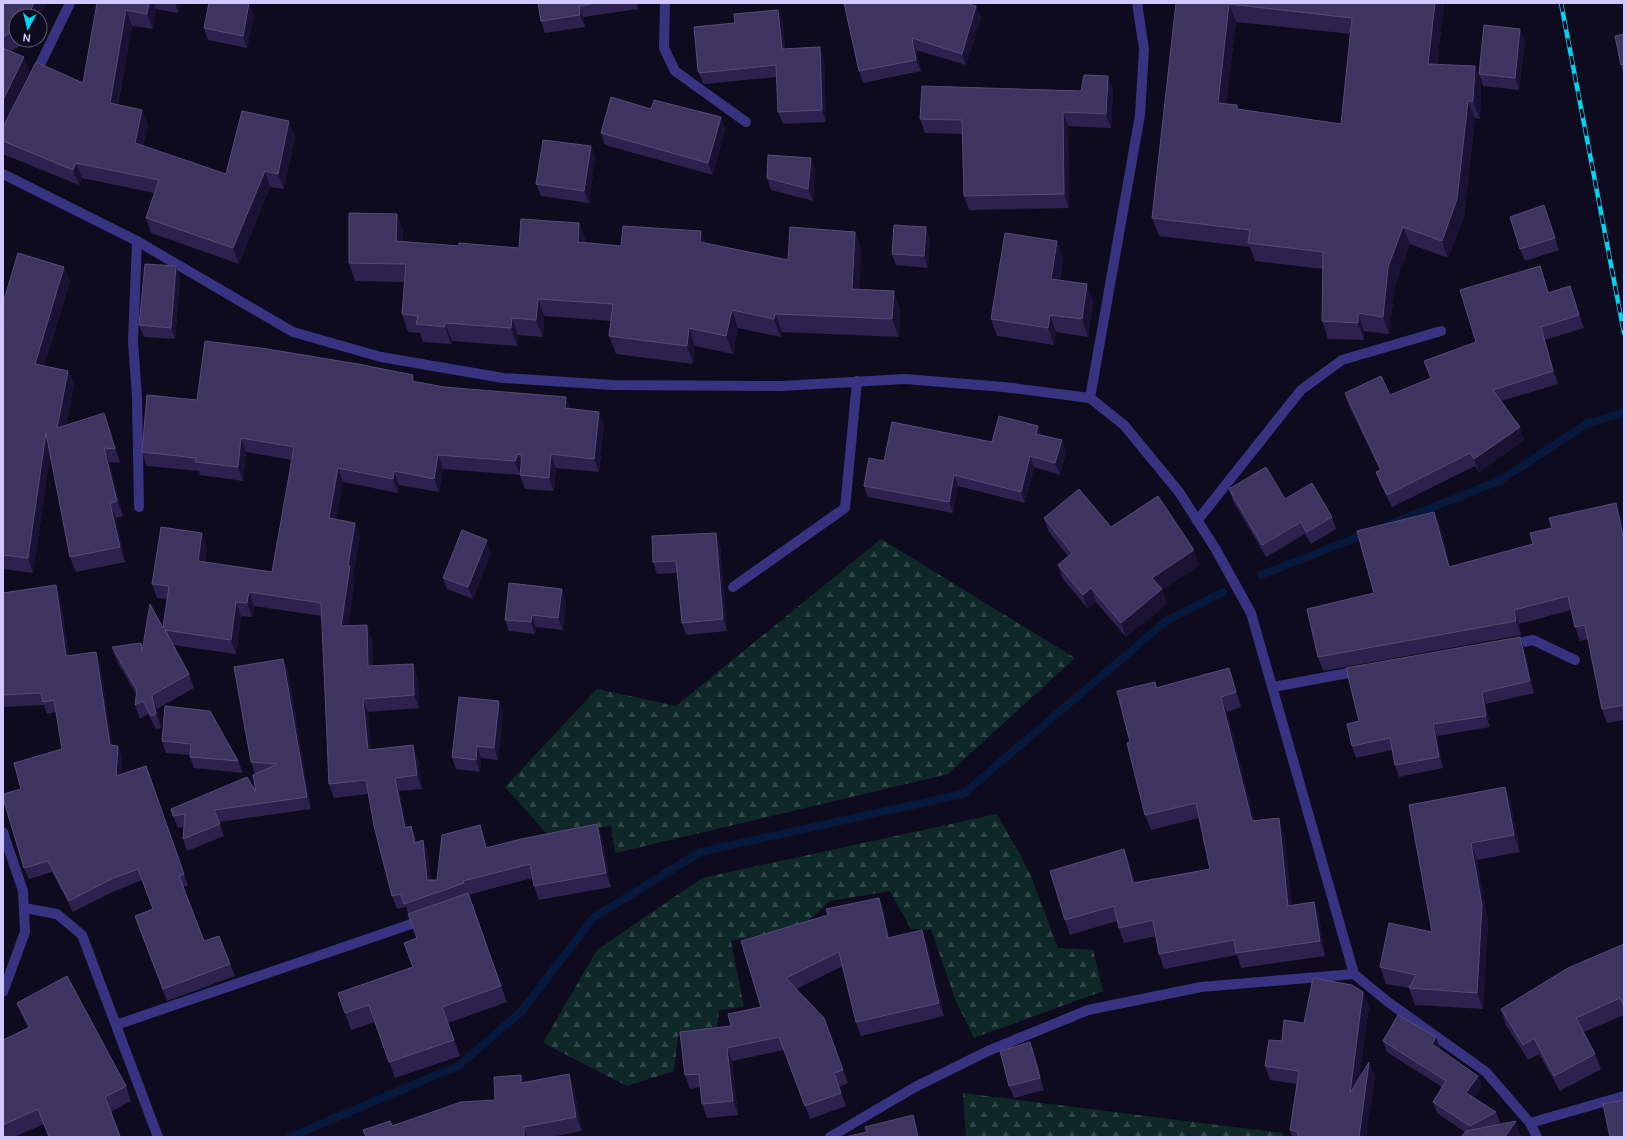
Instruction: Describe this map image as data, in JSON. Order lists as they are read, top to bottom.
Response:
{
  "north": "bottom"
}
